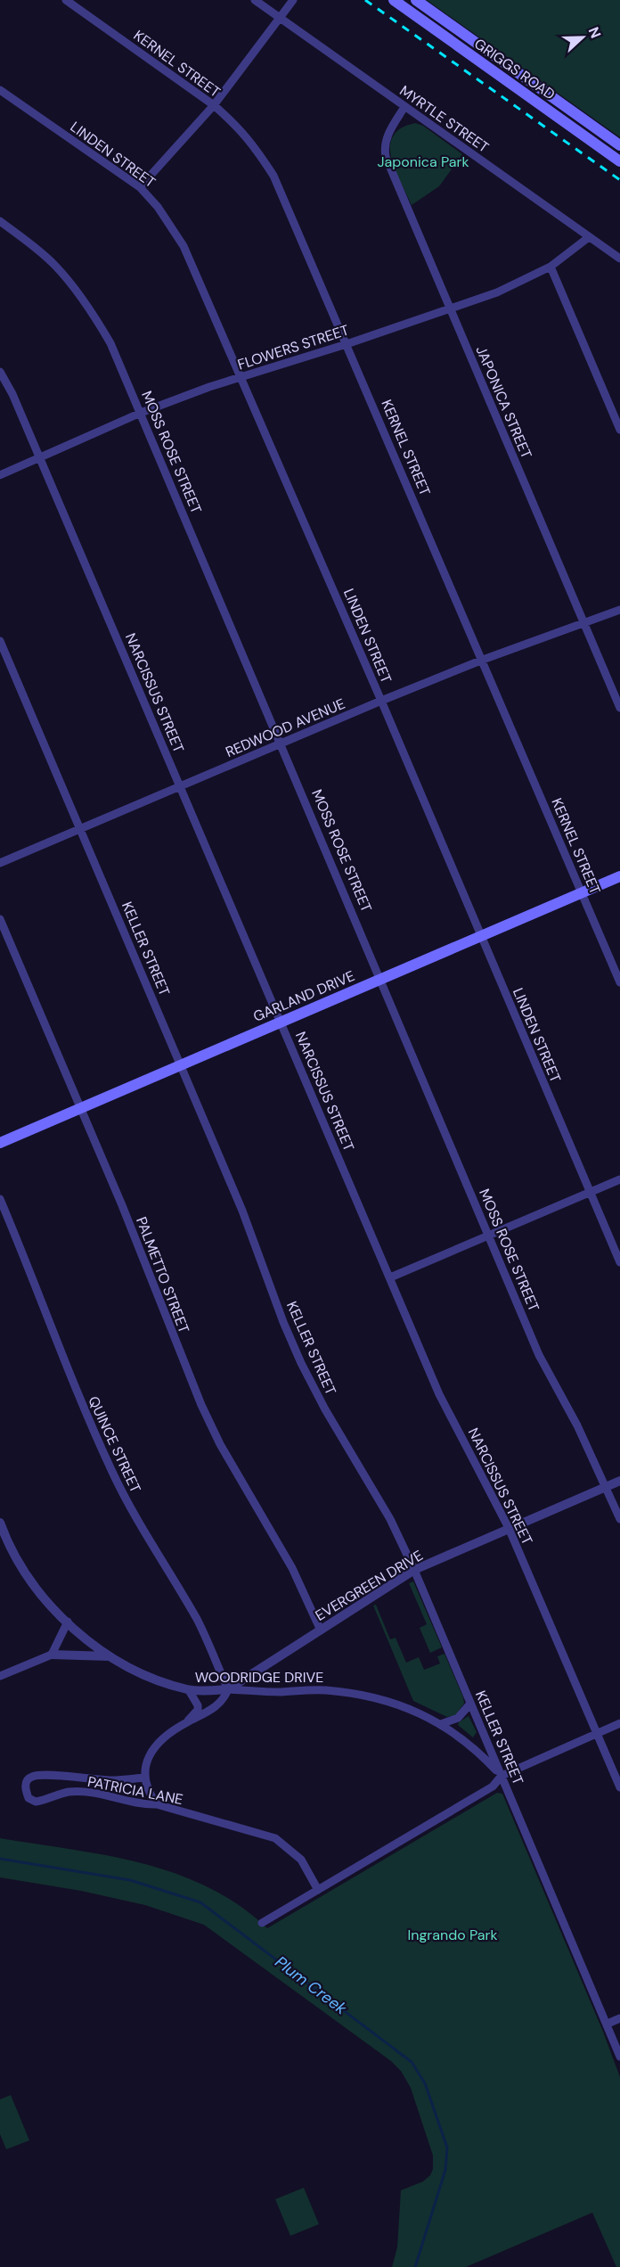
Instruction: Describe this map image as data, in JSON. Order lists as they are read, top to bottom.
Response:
{
  "streets": {
    "main road": ["GRIGGS ROAD", "GARLAND DRIVE"],
    "street": [
      "KERNEL STREET",
      "MYRTLE STREET",
      "LINDEN STREET",
      "FLOWERS STREET",
      "JAPONICA STREET",
      "MOSS ROSE STREET",
      "NARCISSUS STREET",
      "REDWOOD AVENUE",
      "KELLER STREET",
      "PALMETTO STREET",
      "QUINCE STREET",
      "EVERGREEN DRIVE",
      "WOODRIDGE DRIVE",
      "PATRICIA LANE"
    ]
  },
  "crossings": [
    ["KERNEL STREET", "FLOWERS STREET"],
    ["KERNEL STREET", "REDWOOD AVENUE"],
    ["KERNEL STREET", "GARLAND DRIVE"],
    ["MYRTLE STREET", "FLOWERS STREET"],
    ["MYRTLE STREET", "JAPONICA STREET"],
    ["LINDEN STREET", "FLOWERS STREET"],
    ["LINDEN STREET", "REDWOOD AVENUE"],
    ["LINDEN STREET", "GARLAND DRIVE"],
    ["FLOWERS STREET", "JAPONICA STREET"],
    ["FLOWERS STREET", "MOSS ROSE STREET"],
    ["FLOWERS STREET", "NARCISSUS STREET"],
    ["JAPONICA STREET", "REDWOOD AVENUE"],
    ["MOSS ROSE STREET", "REDWOOD AVENUE"],
    ["MOSS ROSE STREET", "GARLAND DRIVE"],
    ["MOSS ROSE STREET", "EVERGREEN DRIVE"],
    ["NARCISSUS STREET", "REDWOOD AVENUE"],
    ["NARCISSUS STREET", "GARLAND DRIVE"],
    ["NARCISSUS STREET", "EVERGREEN DRIVE"],
    ["REDWOOD AVENUE", "KELLER STREET"],
    ["KELLER STREET", "GARLAND DRIVE"],
    ["KELLER STREET", "EVERGREEN DRIVE"],
    ["KELLER STREET", "WOODRIDGE DRIVE"],
    ["GARLAND DRIVE", "PALMETTO STREET"],
    ["PALMETTO STREET", "EVERGREEN DRIVE"],
    ["QUINCE STREET", "EVERGREEN DRIVE"],
    ["QUINCE STREET", "WOODRIDGE DRIVE"],
    ["EVERGREEN DRIVE", "WOODRIDGE DRIVE"]
  ],
  "water": ["Plum Creek"],
  "parks": ["Japonica Park", "Ingrando Park"],
  "north": "right"
}
